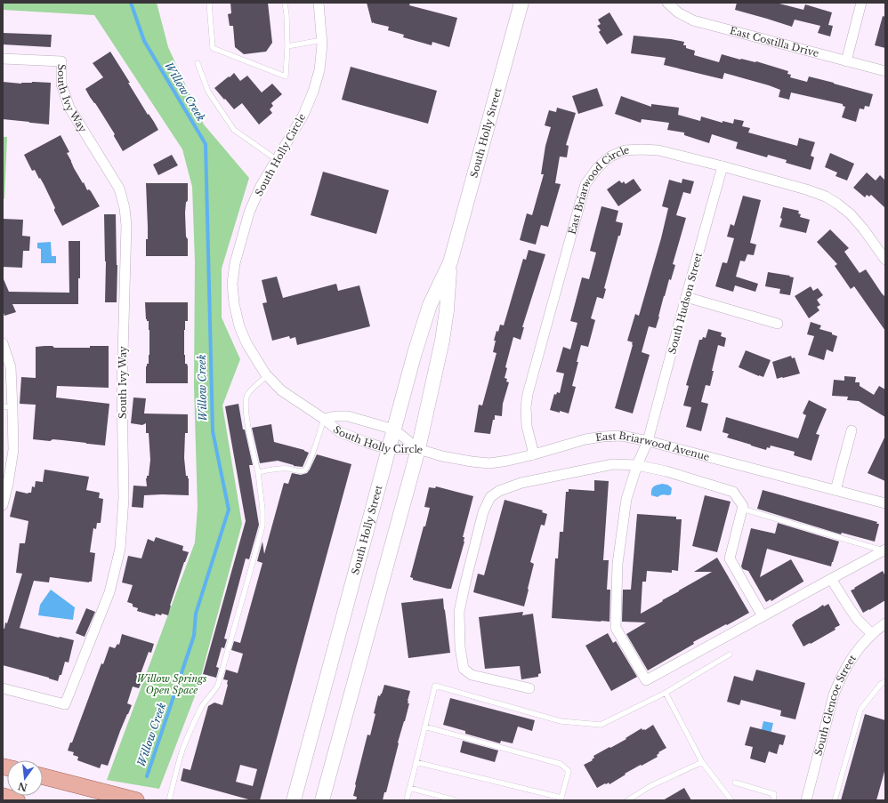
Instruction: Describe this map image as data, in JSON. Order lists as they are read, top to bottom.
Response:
{
  "streets": {
    "main road": ["South Holly Street"],
    "street": [
      "East Costilla Drive",
      "South Ivy Way",
      "South Holly Circle",
      "East Briarwood Circle",
      "South Hudson Street",
      "East Briarwood Avenue",
      "South Glencoe Street"
    ]
  },
  "crossings": [
    ["South Holly Street", "South Holly Circle"],
    ["South Holly Street", "East Briarwood Avenue"],
    ["South Holly Circle", "East Briarwood Avenue"],
    ["East Briarwood Circle", "South Hudson Street"],
    ["East Briarwood Circle", "East Briarwood Avenue"],
    ["South Hudson Street", "East Briarwood Avenue"]
  ],
  "water": ["Willow Creek"],
  "parks": ["Willow Springs Open Space"],
  "north": "bottom"
}
